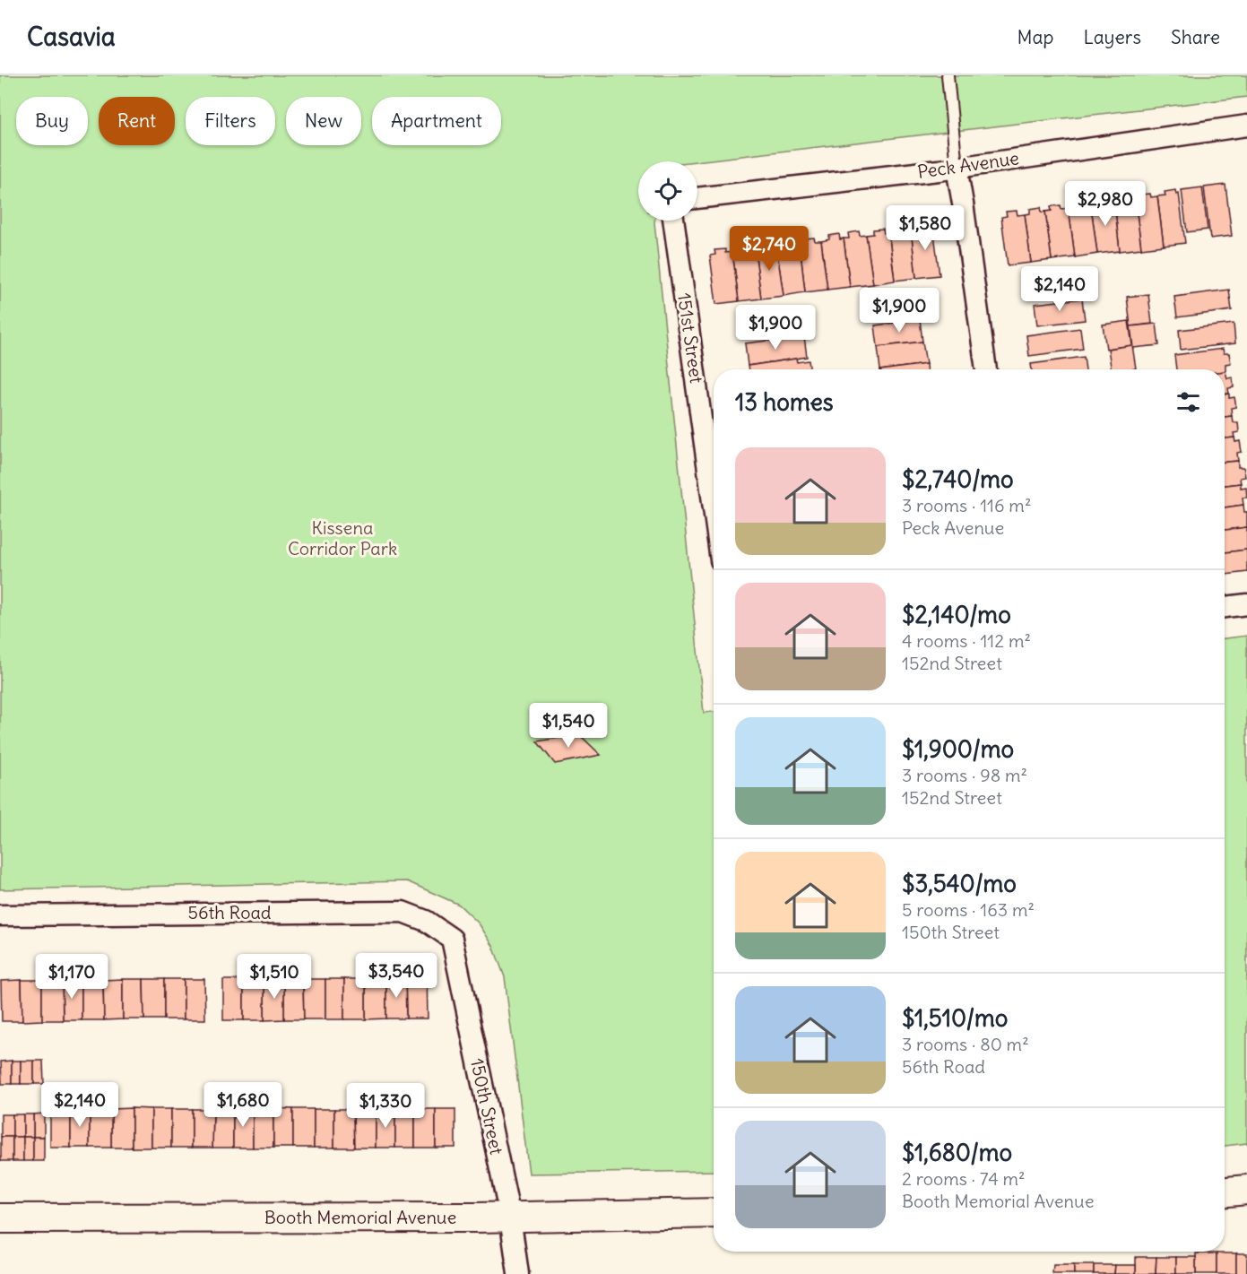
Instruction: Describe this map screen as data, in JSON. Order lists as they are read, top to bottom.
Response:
{
  "streets": {
    "street": [
      "Peck Avenue",
      "151st Street",
      "56th Road",
      "150th Street",
      "Booth Memorial Avenue"
    ]
  },
  "crossings": [
    ["56th Road", "150th Street"],
    ["150th Street", "Booth Memorial Avenue"]
  ],
  "parks": ["Kissena Corridor Park"],
  "page": {
    "header": "Casavia",
    "nav": ["Map", "Layers", "Share"],
    "chip": [
      "Buy",
      "Rent",
      "Filters",
      "New",
      "Apartment"
    ],
    "price": [
      "$2,980",
      "$1,580",
      "$2,740",
      "$2,140",
      "$1,900",
      "$1,900",
      "$1,540",
      "$3,540",
      "$1,170",
      "$1,510",
      "$2,140",
      "$1,680",
      "$1,330"
    ],
    "heading": "13 homes",
    "list": [
      {
        "name": "$2,740/mo",
        "note": "3 rooms · 116 m² · Peck Avenue"
      },
      {
        "name": "$2,140/mo",
        "note": "4 rooms · 112 m² · 152nd Street"
      },
      {
        "name": "$1,900/mo",
        "note": "3 rooms · 98 m² · 152nd Street"
      },
      {
        "name": "$3,540/mo",
        "note": "5 rooms · 163 m² · 150th Street"
      },
      {
        "name": "$1,510/mo",
        "note": "3 rooms · 80 m² · 56th Road"
      },
      {
        "name": "$1,680/mo",
        "note": "2 rooms · 74 m² · Booth Memorial Avenue"
      }
    ]
  }
}
